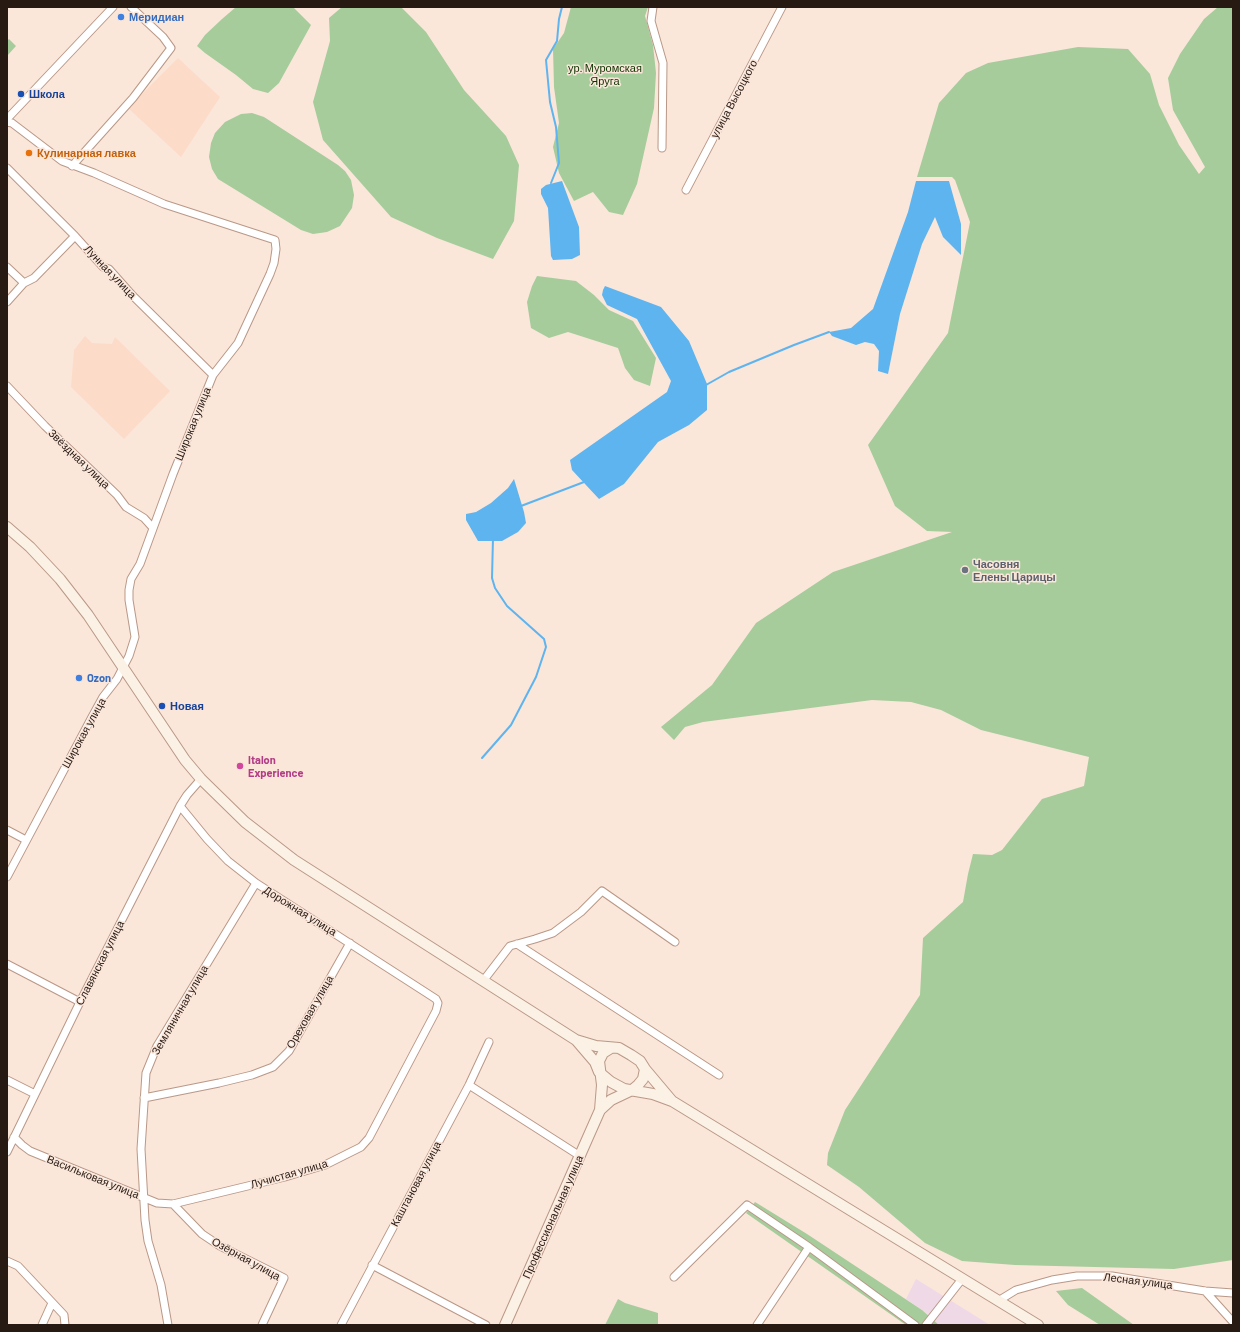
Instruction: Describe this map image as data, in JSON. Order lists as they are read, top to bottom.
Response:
{
  "streets": {
    "main road": ["Профессиональная улица"],
    "street": [
      "улица Высоцкого",
      "Лунная улица",
      "Широкая улица",
      "Звёздная улица",
      "Дорожная улица",
      "Славянская улица",
      "Земляничная улица",
      "Ореховая улица",
      "Лучистая улица",
      "Васильковая улица",
      "Каштановая улица",
      "Озёрная улица",
      "Лесная улица"
    ]
  },
  "crossings": [
    ["Лунная улица", "Широкая улица"],
    ["Широкая улица", "Звёздная улица"],
    ["Дорожная улица", "Славянская улица"],
    ["Дорожная улица", "Земляничная улица"],
    ["Дорожная улица", "Ореховая улица"],
    ["Дорожная улица", "Лучистая улица"],
    ["Славянская улица", "Васильковая улица"],
    ["Земляничная улица", "Ореховая улица"],
    ["Земляничная улица", "Лучистая улица"],
    ["Земляничная улица", "Васильковая улица"],
    ["Лучистая улица", "Васильковая улица"],
    ["Лучистая улица", "Озёрная улица"]
  ],
  "parks": ["ур. Муромская Яруга"],
  "places": [
    "Меридиан",
    "Школа",
    "Кулинарная лавка",
    "Часовня Елены Царицы",
    "Ozon",
    "Новая",
    "Italon Experience"
  ]
}
